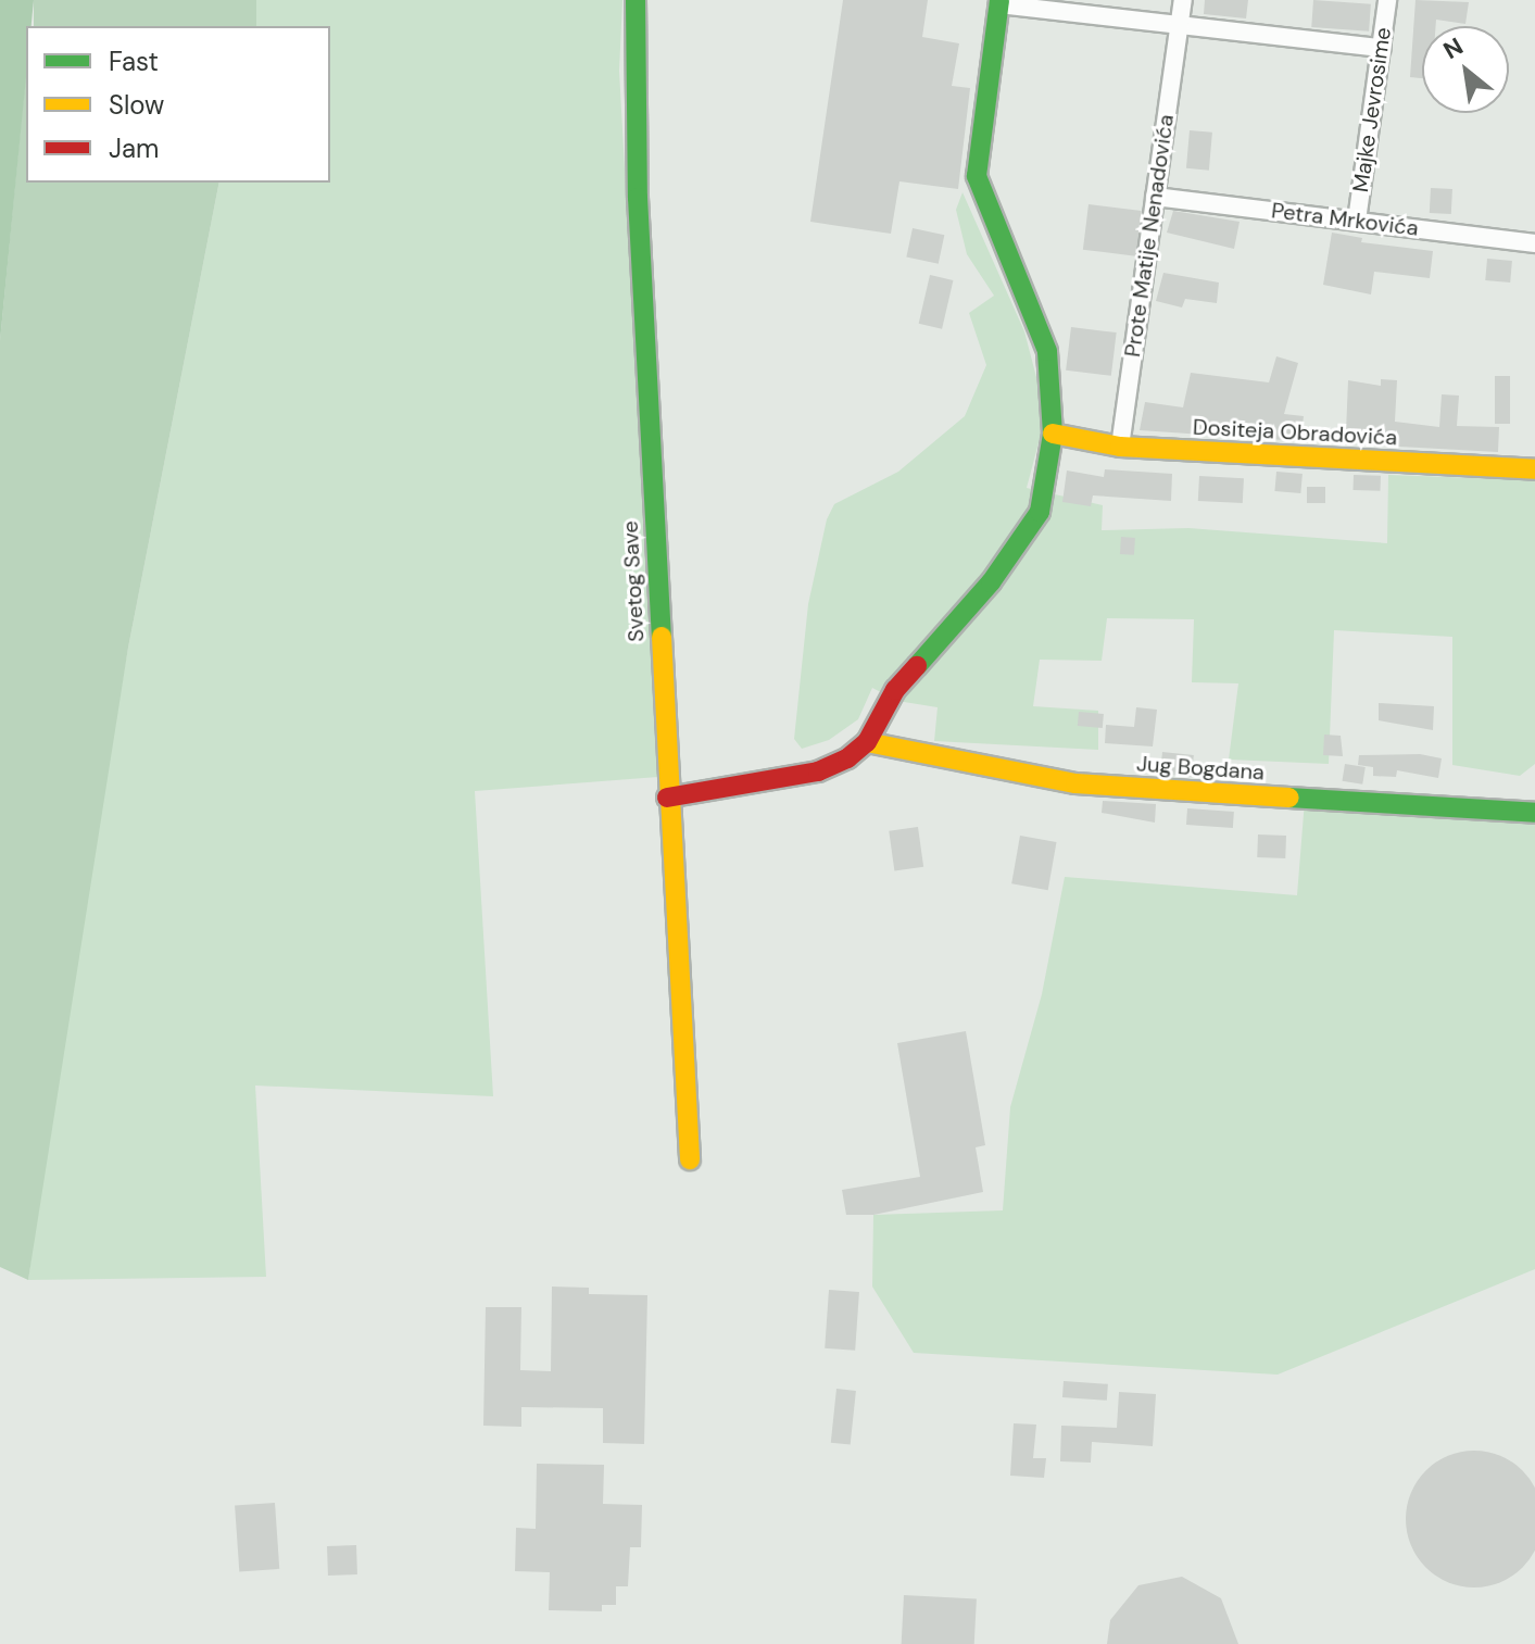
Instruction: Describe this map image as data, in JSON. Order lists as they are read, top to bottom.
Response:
{
  "streets": {
    "street": [
      "Majke Jevrosime",
      "Petra Mrkovića",
      "Prote Matije Nenadovića",
      "Dositeja Obradovića",
      "Svetog Save",
      "Jug Bogdana"
    ]
  },
  "crossings": [
    ["Majke Jevrosime", "Petra Mrkovića"],
    ["Petra Mrkovića", "Prote Matije Nenadovića"],
    ["Prote Matije Nenadovića", "Dositeja Obradovića"]
  ],
  "legend": ["Fast", "Slow", "Jam"],
  "north": "top left"
}
